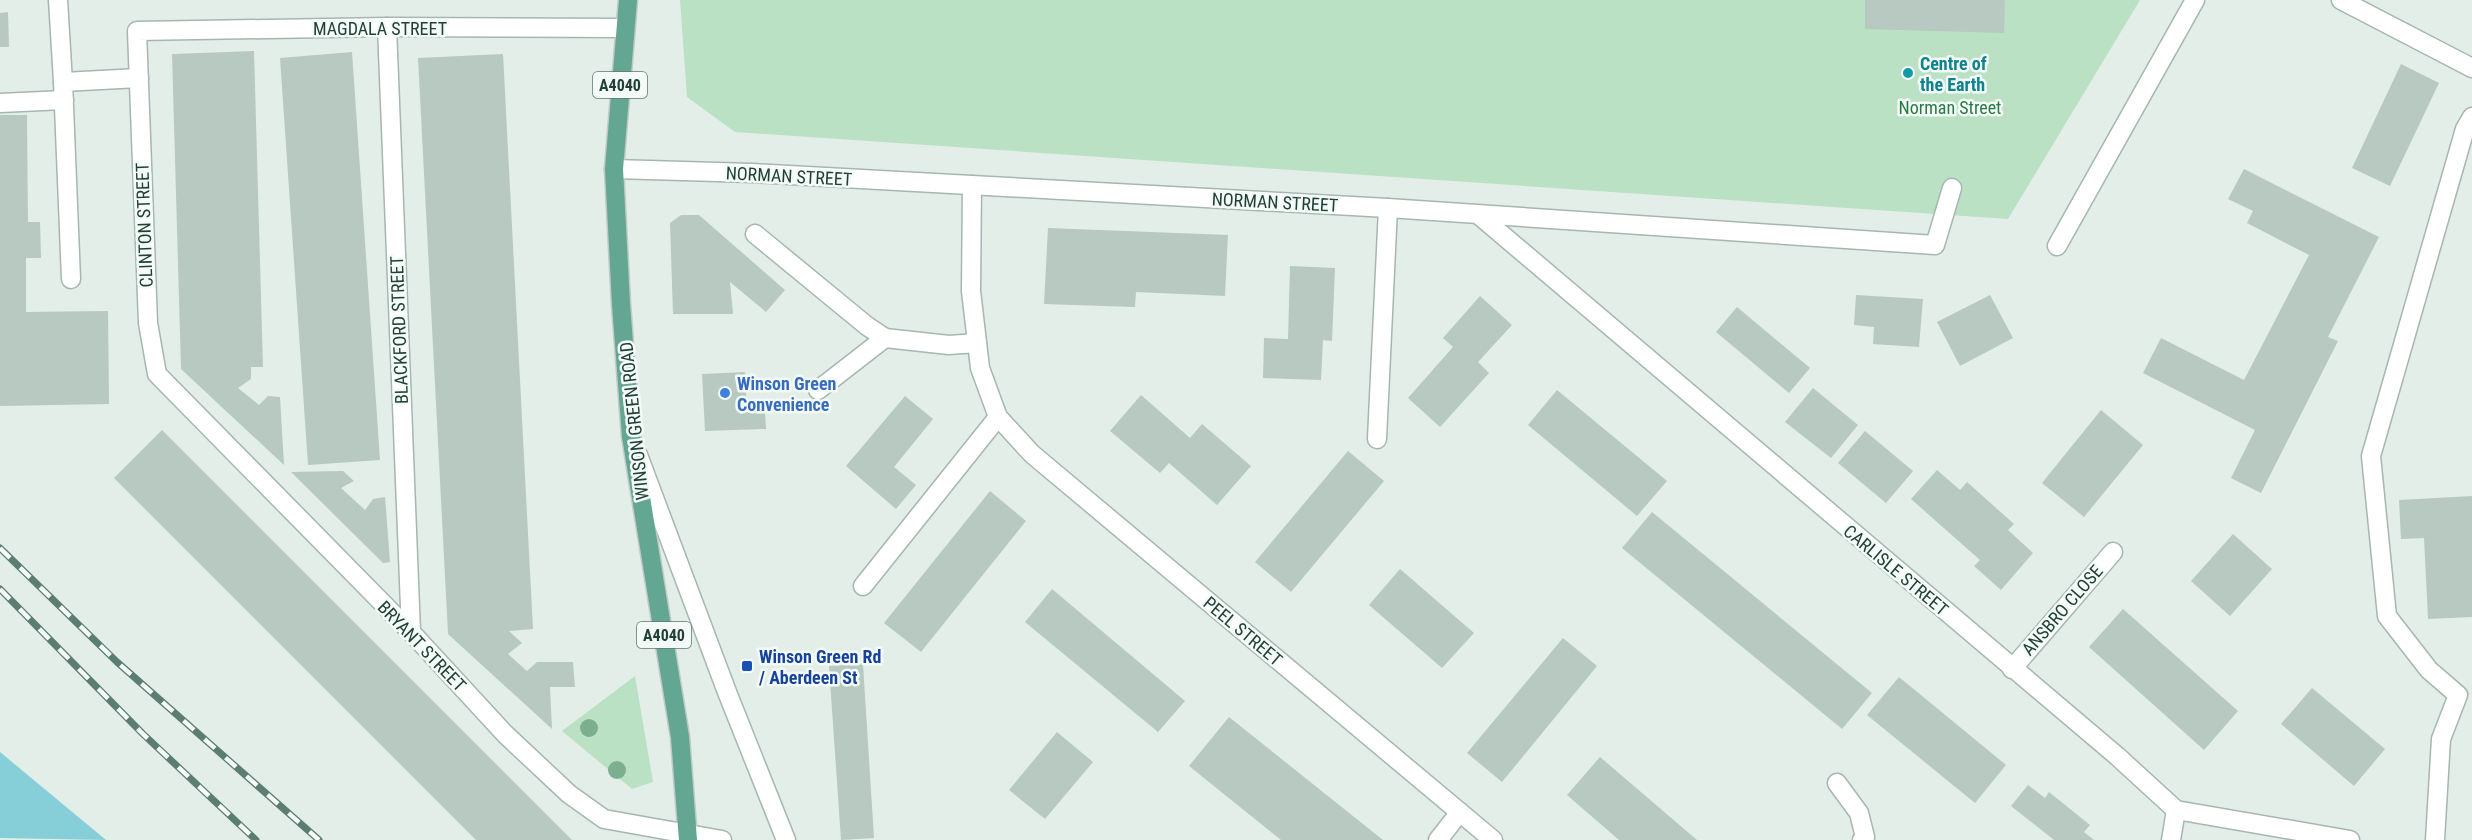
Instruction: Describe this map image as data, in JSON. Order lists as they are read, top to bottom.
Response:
{
  "streets": {
    "main road": ["A4040", "WINSON GREEN ROAD"],
    "street": [
      "MAGDALA STREET",
      "NORMAN STREET",
      "CLINTON STREET",
      "BLACKFORD STREET",
      "CARLISLE STREET",
      "ANSBRO CLOSE",
      "PEEL STREET",
      "BRYANT STREET"
    ]
  },
  "crossings": [
    ["MAGDALA STREET", "CLINTON STREET"],
    ["MAGDALA STREET", "BLACKFORD STREET"],
    ["MAGDALA STREET", "WINSON GREEN ROAD"],
    ["NORMAN STREET", "WINSON GREEN ROAD"],
    ["NORMAN STREET", "CARLISLE STREET"],
    ["NORMAN STREET", "PEEL STREET"],
    ["CLINTON STREET", "BRYANT STREET"],
    ["BLACKFORD STREET", "BRYANT STREET"],
    ["WINSON GREEN ROAD", "BRYANT STREET"],
    ["CARLISLE STREET", "ANSBRO CLOSE"]
  ],
  "parks": ["Norman Street"],
  "places": {
    "other": ["Centre of the Earth", "Winson Green Convenience"],
    "transit": ["Winson Green Rd / Aberdeen St"]
  }
}
